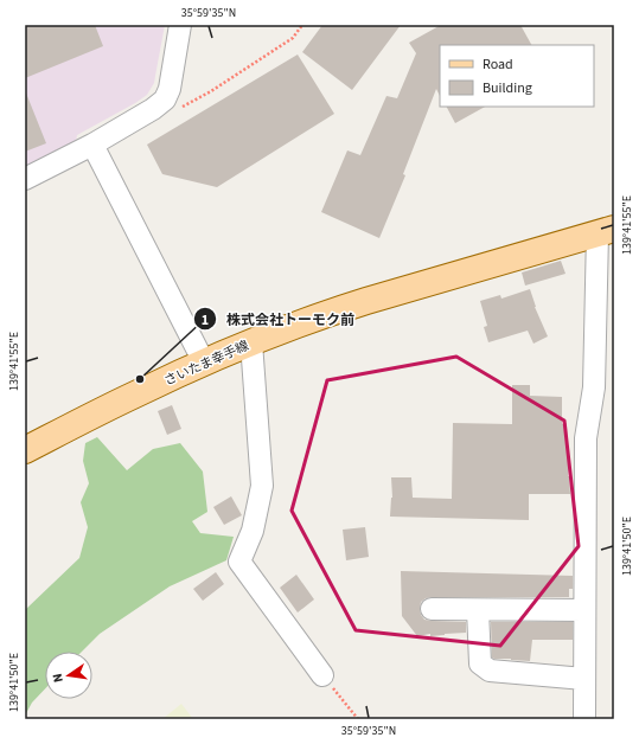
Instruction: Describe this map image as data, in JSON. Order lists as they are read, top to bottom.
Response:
{
  "streets": {
    "main road": ["さいたま幸手線"]
  },
  "places": ["株式会社トーモク前"],
  "legend": ["Road", "Building"],
  "north": "left",
  "coordinates": ["35°59'35\"N", "139°41'55\"E", "139°41'50\"E"]
}
